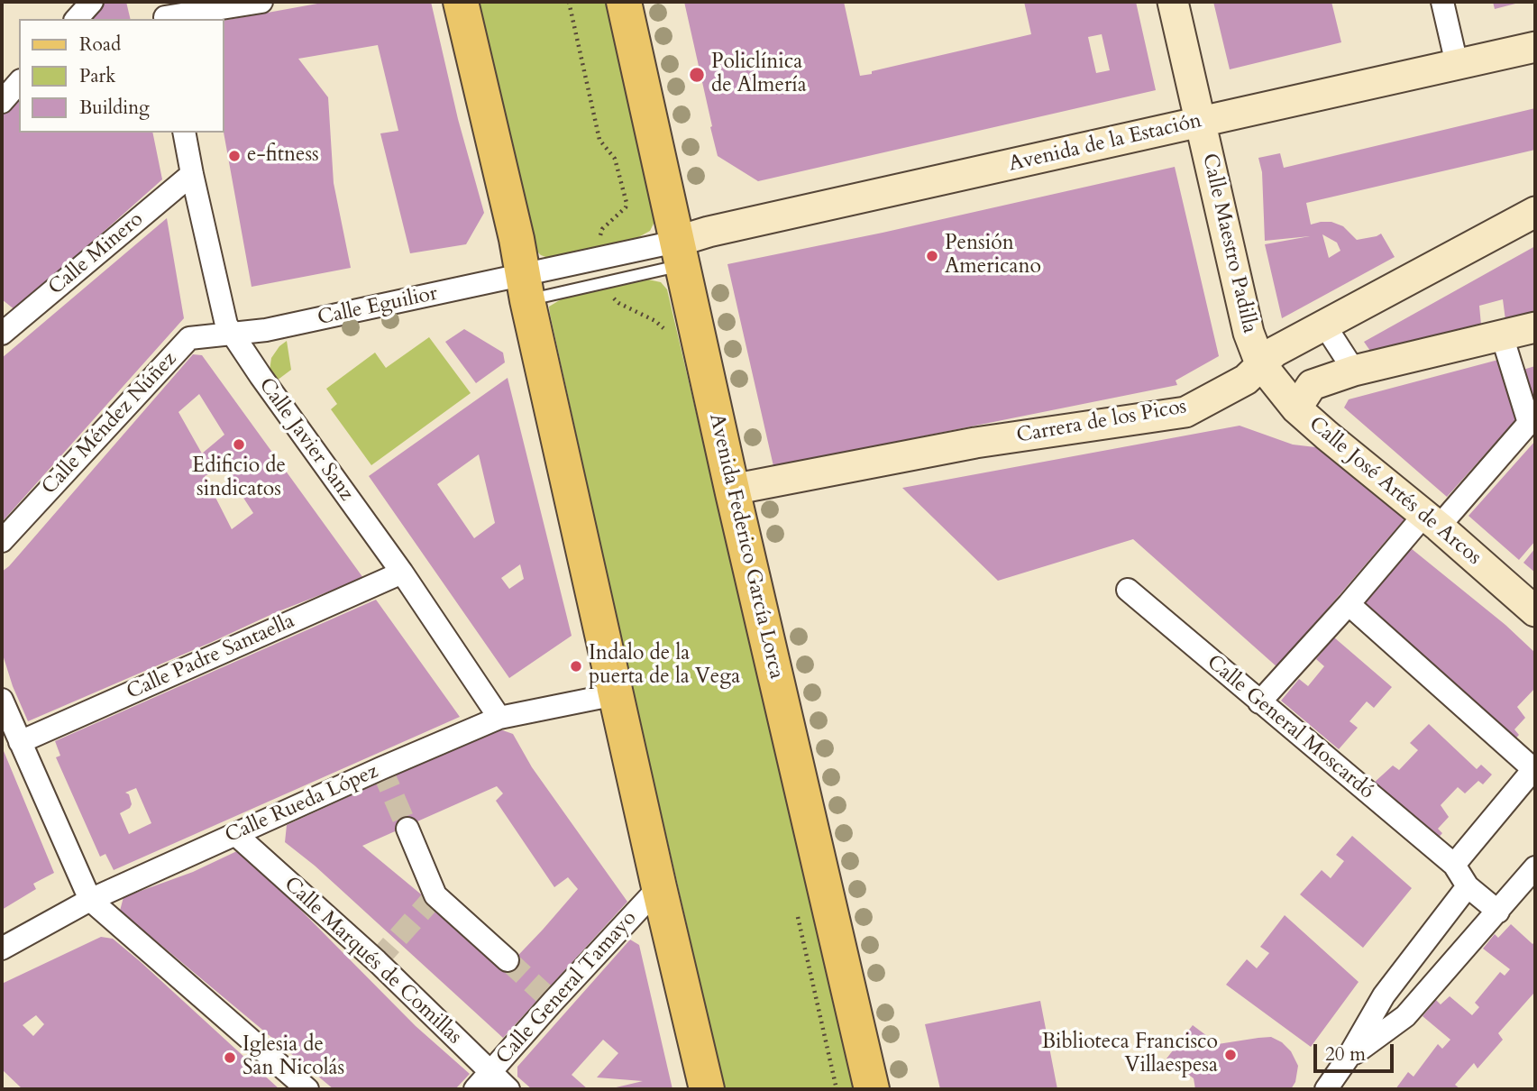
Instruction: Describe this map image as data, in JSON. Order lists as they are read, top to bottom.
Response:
{
  "streets": {
    "main road": ["Avenida Federico García Lorca"],
    "street": [
      "Avenida de la Estación",
      "Calle Maestro Padilla",
      "Calle Minero",
      "Calle Eguilior",
      "Carrera de los Picos",
      "Calle Méndez Núñez",
      "Calle Javier Sanz",
      "Calle José Artés de Arcos",
      "Calle Padre Santaella",
      "Calle General Moscardó",
      "Calle Rueda López",
      "Calle Marqués de Comillas",
      "Calle General Tamayo"
    ]
  },
  "crossings": [
    ["Avenida de la Estación", "Calle Maestro Padilla"],
    ["Avenida de la Estación", "Calle Eguilior"],
    ["Avenida de la Estación", "Avenida Federico García Lorca"],
    ["Calle Maestro Padilla", "Carrera de los Picos"],
    ["Calle Maestro Padilla", "Calle José Artés de Arcos"],
    ["Calle Minero", "Calle Javier Sanz"],
    ["Calle Eguilior", "Calle Méndez Núñez"],
    ["Calle Eguilior", "Calle Javier Sanz"],
    ["Calle Eguilior", "Avenida Federico García Lorca"],
    ["Carrera de los Picos", "Calle José Artés de Arcos"],
    ["Carrera de los Picos", "Avenida Federico García Lorca"],
    ["Calle Méndez Núñez", "Calle Javier Sanz"],
    ["Calle Javier Sanz", "Calle Padre Santaella"],
    ["Calle Javier Sanz", "Calle Rueda López"],
    ["Calle Rueda López", "Calle Marqués de Comillas"],
    ["Calle Marqués de Comillas", "Calle General Tamayo"]
  ],
  "places": [
    "Policlínica de Almería",
    "e-fitness",
    "Pensión Americano",
    "Edificio de sindicatos",
    "Indalo de la puerta de la Vega",
    "Biblioteca Francisco Villaespesa",
    "Iglesia de San Nicolás"
  ],
  "legend": ["Road", "Park", "Building"],
  "scale_bar": "20 m"
}
